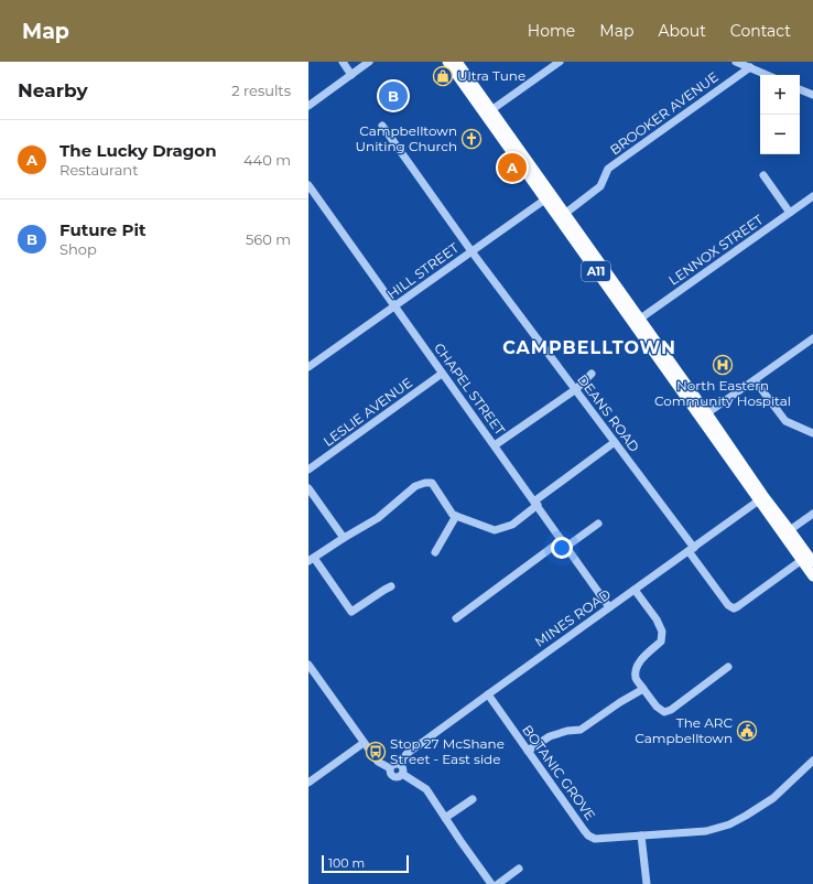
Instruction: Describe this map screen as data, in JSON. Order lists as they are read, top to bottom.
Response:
{
  "streets": {
    "main road": ["A11"],
    "street": [
      "BROOKER AVENUE",
      "LENNOX STREET",
      "HILL STREET",
      "CHAPEL STREET",
      "LESLIE AVENUE",
      "DEANS ROAD",
      "MINES ROAD",
      "BOTANIC GROVE"
    ]
  },
  "crossings": [
    ["BROOKER AVENUE", "A11"],
    ["LENNOX STREET", "A11"],
    ["HILL STREET", "A11"],
    ["HILL STREET", "CHAPEL STREET"],
    ["HILL STREET", "DEANS ROAD"],
    ["A11", "DEANS ROAD"],
    ["A11", "MINES ROAD"],
    ["CHAPEL STREET", "LESLIE AVENUE"],
    ["CHAPEL STREET", "MINES ROAD"],
    ["DEANS ROAD", "MINES ROAD"],
    ["MINES ROAD", "BOTANIC GROVE"]
  ],
  "districts": ["CAMPBELLTOWN"],
  "places": {
    "shop": ["Ultra Tune"],
    "church": ["Campbelltown Uniting Church"],
    "hospital": ["North Eastern Community Hospital"],
    "public building": ["The ARC Campbelltown"],
    "bus stop": ["Stop 27 McShane Street - East side"]
  },
  "scale_bar": "100 m",
  "page": {
    "header": "Map",
    "nav": [
      "Home",
      "Map",
      "About",
      "Contact"
    ],
    "heading": ["Nearby", "2 results"],
    "map_buttons": ["+", "−"],
    "pins": ["B", "A"],
    "list": [
      {
        "mark": "A",
        "name": "The Lucky Dragon",
        "note": "Restaurant",
        "value": "440 m"
      },
      {
        "mark": "B",
        "name": "Future Pit",
        "note": "Shop",
        "value": "560 m"
      }
    ],
    "scale": "100 m"
  }
}
